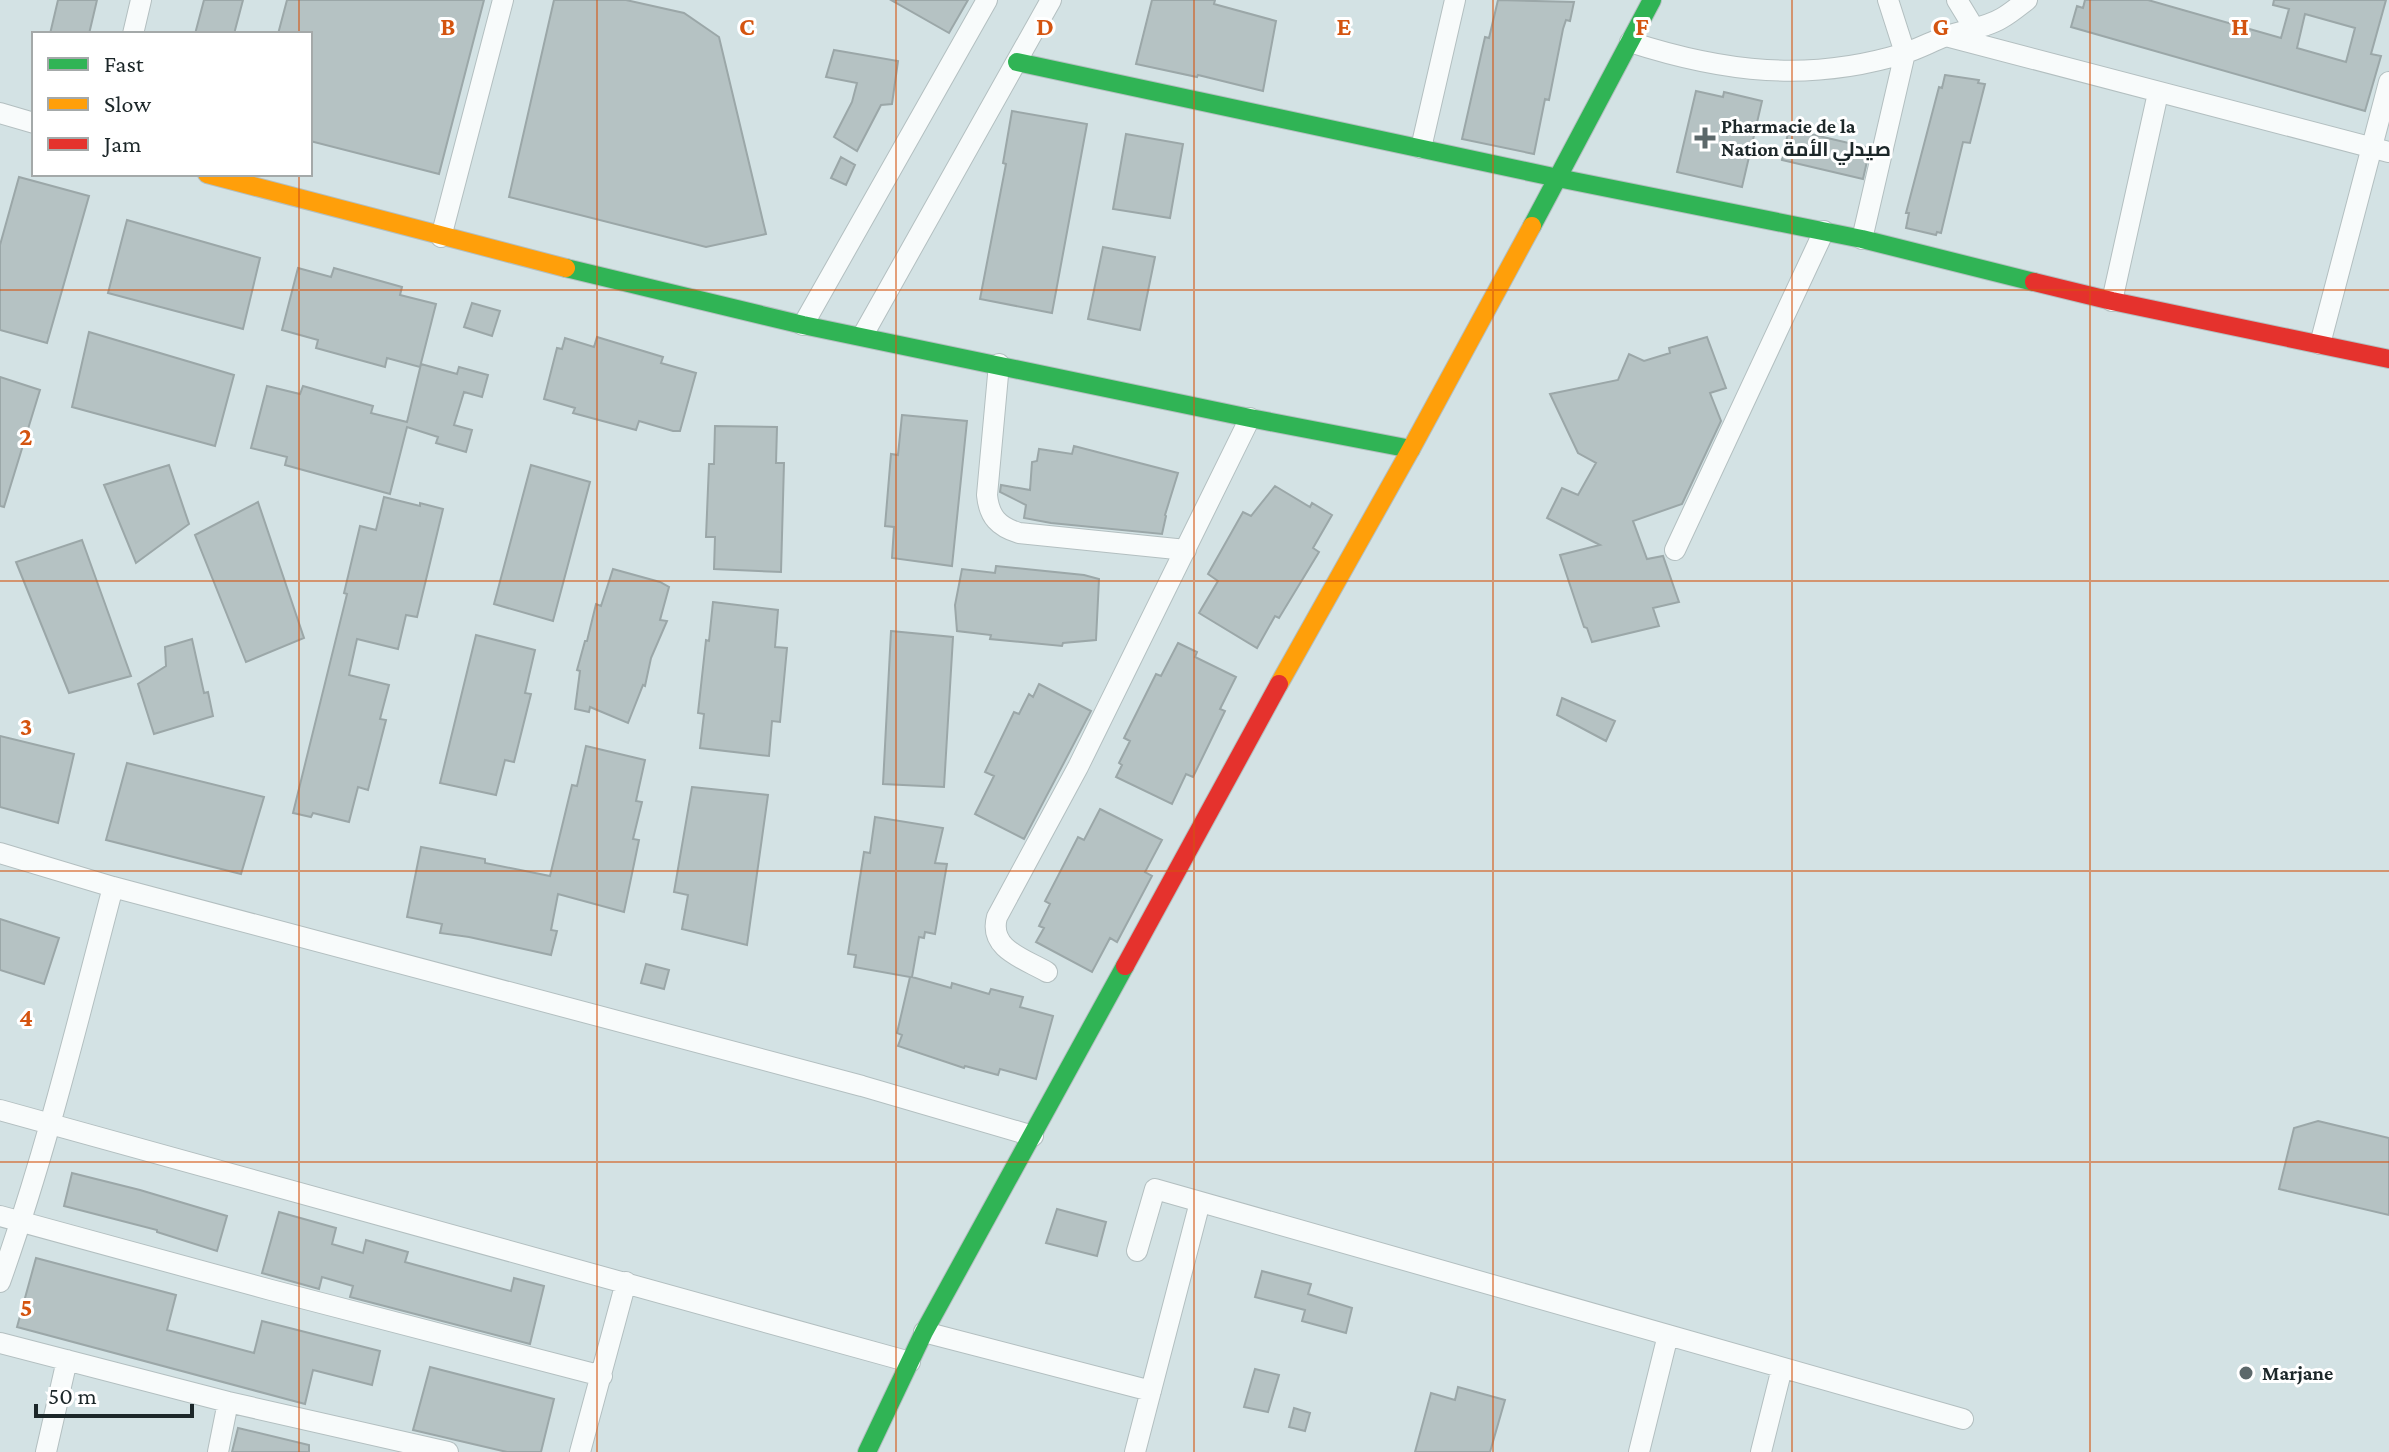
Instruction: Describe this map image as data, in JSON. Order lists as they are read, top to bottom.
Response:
{
  "places": {
    "health": ["Pharmacie de la Nation صيدلي الأمة"],
    "other": ["Marjane"]
  },
  "legend": ["Fast", "Slow", "Jam"],
  "scale_bar": "50 m",
  "grid": {
    "columns": [
      "B",
      "C",
      "D",
      "E",
      "F",
      "G",
      "H"
    ],
    "rows": [
      "2",
      "3",
      "4",
      "5"
    ]
  }
}
